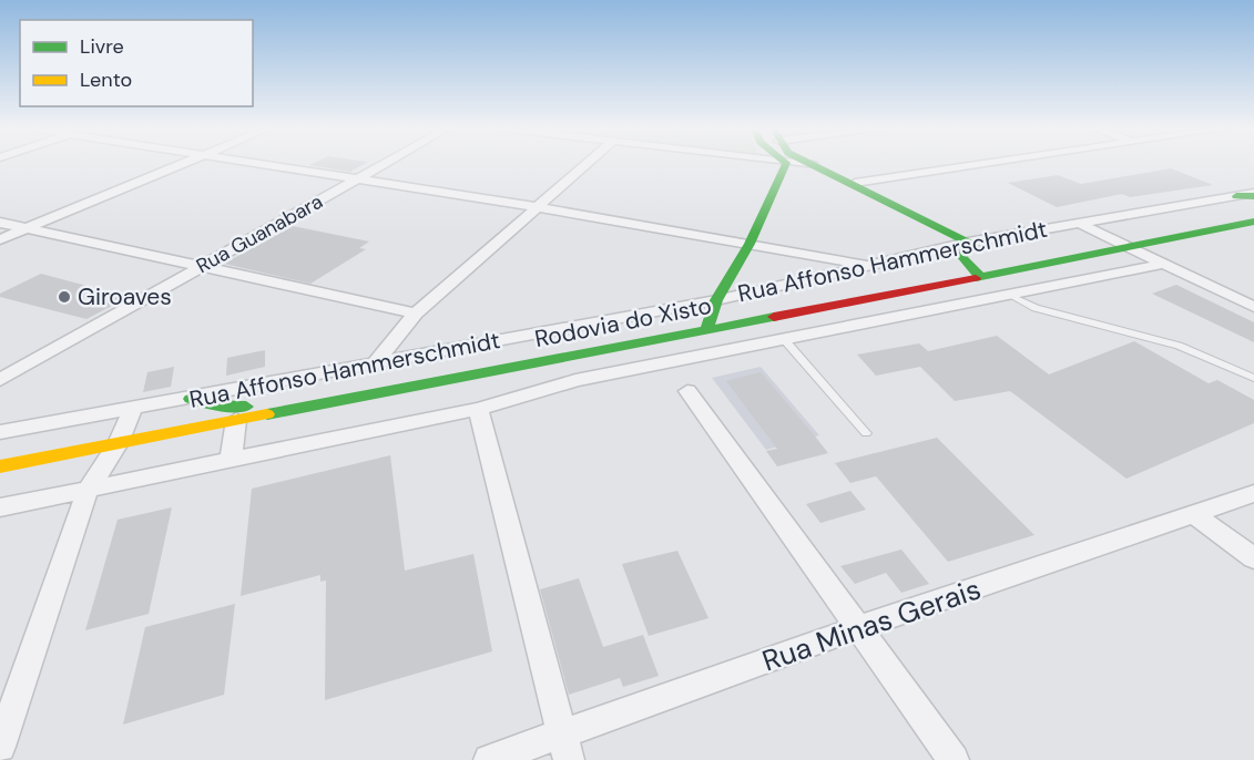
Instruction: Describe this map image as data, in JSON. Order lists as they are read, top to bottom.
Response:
{
  "streets": {
    "main road": ["Rodovia do Xisto"],
    "street": ["Rua Guanabara", "Rua Affonso Hammerschmidt", "Rua Minas Gerais"]
  },
  "places": ["Giroaves"],
  "legend": ["Livre", "Lento"]
}
